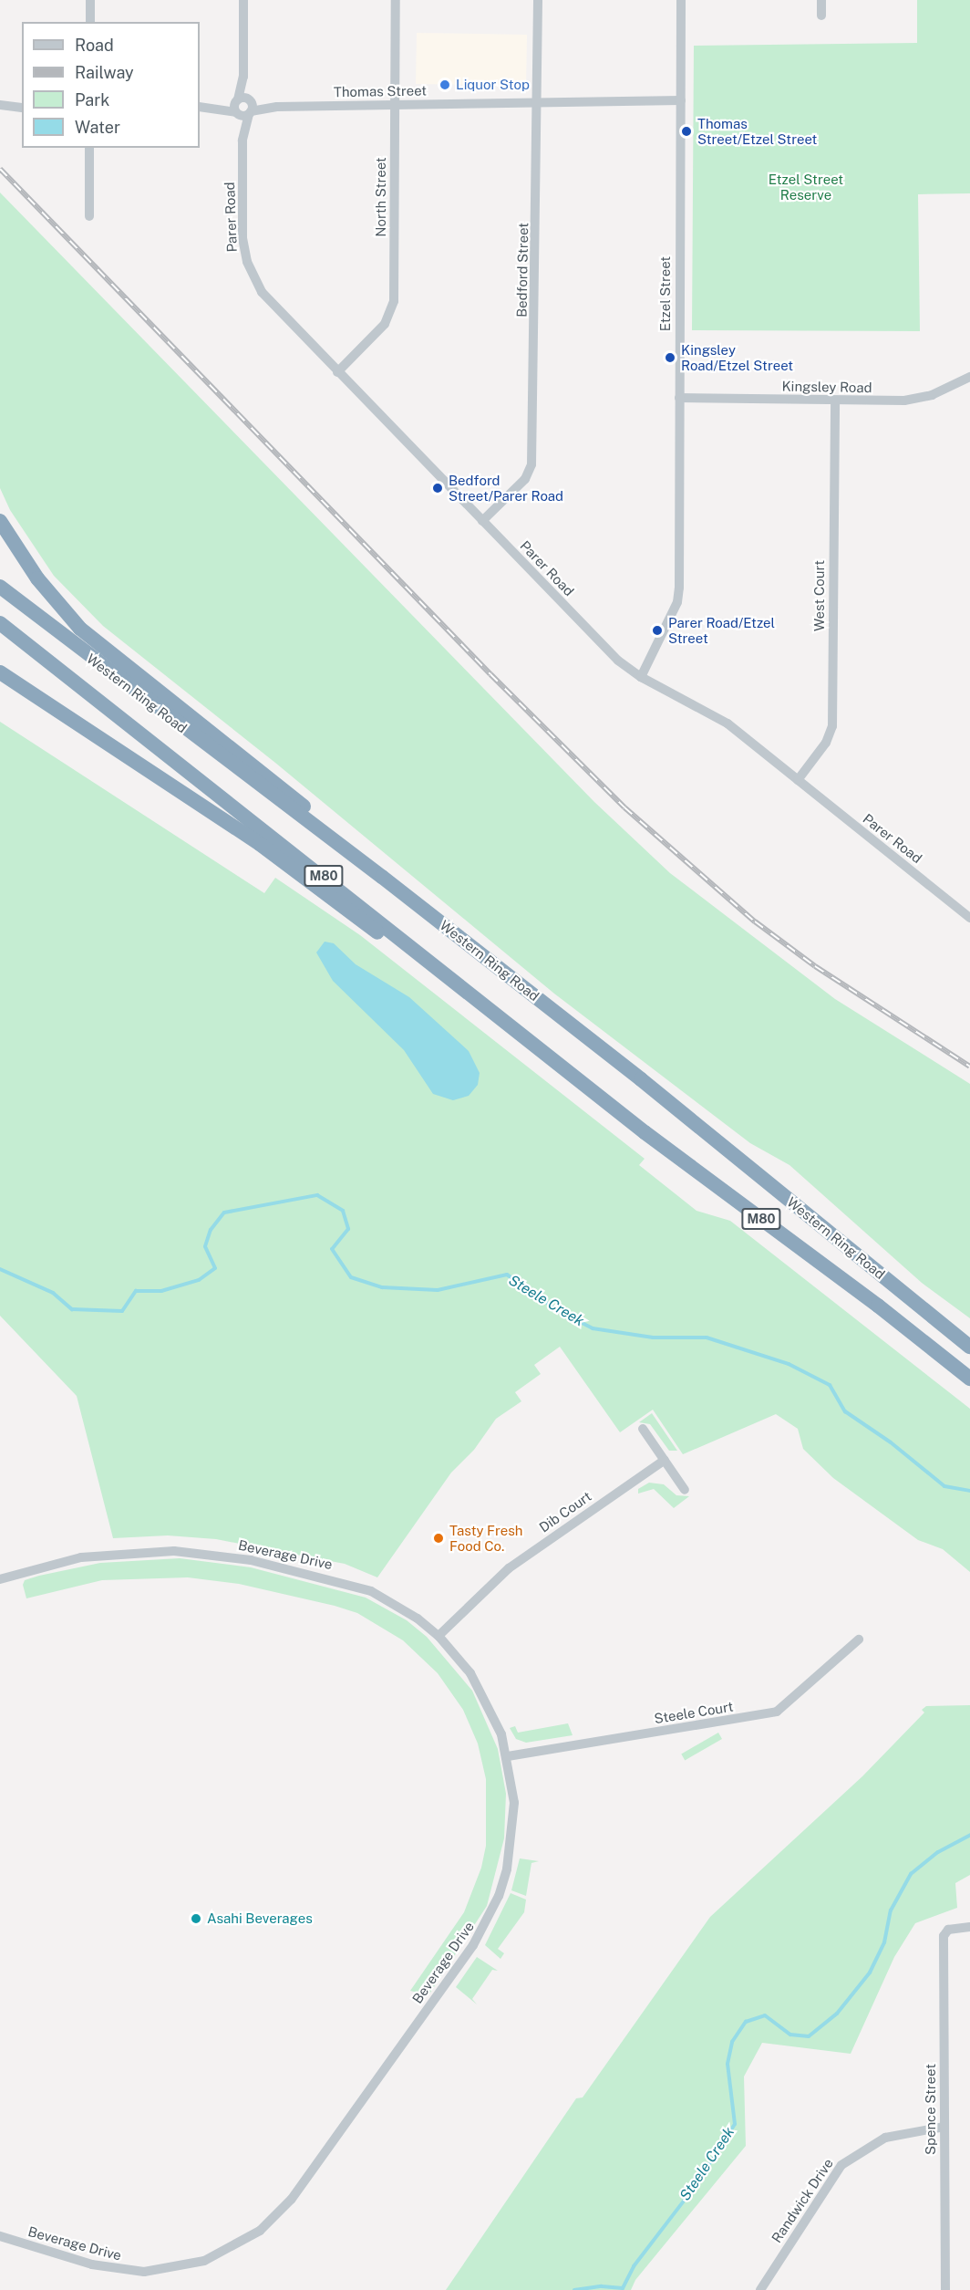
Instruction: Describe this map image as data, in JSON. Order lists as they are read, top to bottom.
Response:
{
  "streets": {
    "highway": ["Western Ring Road", "M80"],
    "street": [
      "Thomas Street",
      "North Street",
      "Parer Road",
      "Bedford Street",
      "Etzel Street",
      "Kingsley Road",
      "West Court",
      "Dib Court",
      "Beverage Drive",
      "Steele Court",
      "Spence Street",
      "Randwick Drive"
    ]
  },
  "crossings": [
    ["Thomas Street", "North Street"],
    ["Thomas Street", "Parer Road"],
    ["Thomas Street", "Bedford Street"],
    ["Thomas Street", "Etzel Street"],
    ["North Street", "Parer Road"],
    ["Parer Road", "Bedford Street"],
    ["Parer Road", "Etzel Street"],
    ["Parer Road", "West Court"],
    ["Etzel Street", "Kingsley Road"],
    ["Kingsley Road", "West Court"],
    ["Dib Court", "Beverage Drive"],
    ["Beverage Drive", "Steele Court"],
    ["Spence Street", "Randwick Drive"]
  ],
  "water": ["Steele Creek"],
  "parks": ["Etzel Street Reserve"],
  "places": [
    "Liquor Stop",
    "Thomas Street/Etzel Street",
    "Kingsley Road/Etzel Street",
    "Bedford Street/Parer Road",
    "Parer Road/Etzel Street",
    "Tasty Fresh Food Co.",
    "Asahi Beverages"
  ],
  "legend": [
    "Road",
    "Railway",
    "Park",
    "Water"
  ]
}
